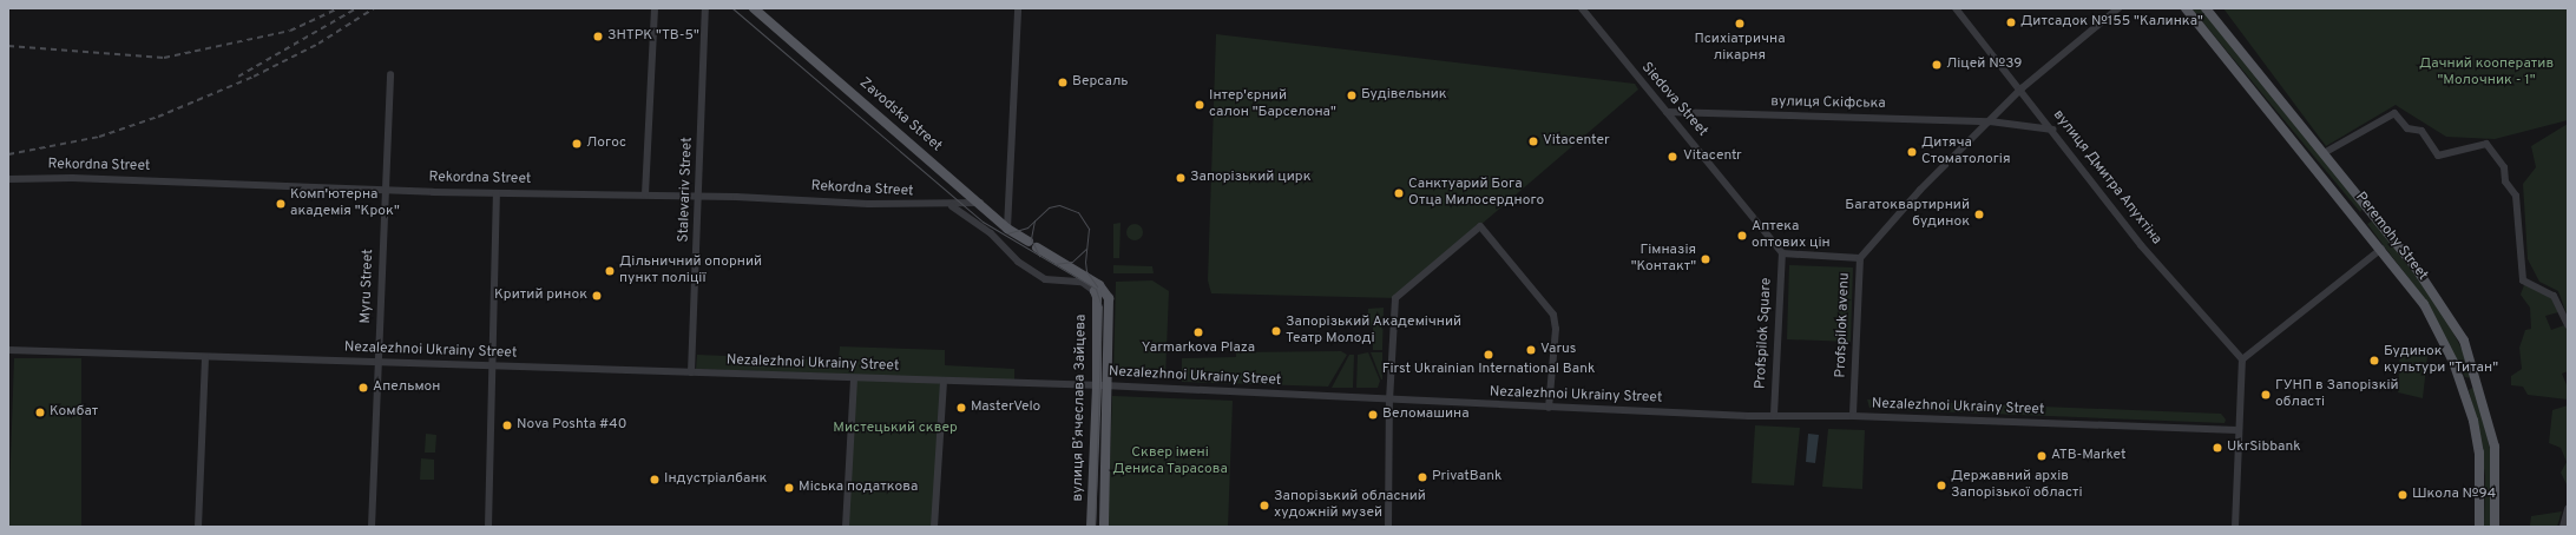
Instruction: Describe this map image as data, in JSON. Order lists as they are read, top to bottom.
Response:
{
  "streets": {
    "main road": ["Zavodska Street", "Peremohy Street", "вулиця Вʼячеслава Зайцева"],
    "street": [
      "Siedova Street",
      "вулиця Скіфська",
      "Rekordna Street",
      "вулиця Дмитра Апухтіна",
      "Stalevariv Street",
      "Myru Street",
      "Profspilok avenu",
      "Profspilok Square",
      "Nezalezhnoi Ukrainy Street"
    ]
  },
  "crossings": [
    ["Siedova Street", "вулиця Скіфська"],
    ["Siedova Street", "Profspilok avenu"],
    ["Siedova Street", "Profspilok Square"],
    ["вулиця Скіфська", "вулиця Дмитра Апухтіна"],
    ["Zavodska Street", "Rekordna Street"],
    ["Zavodska Street", "вулиця Вʼячеслава Зайцева"],
    ["Rekordna Street", "Stalevariv Street"],
    ["Rekordna Street", "Myru Street"],
    ["Stalevariv Street", "Nezalezhnoi Ukrainy Street"],
    ["Myru Street", "Nezalezhnoi Ukrainy Street"],
    ["Profspilok avenu", "Profspilok Square"],
    ["Profspilok avenu", "Nezalezhnoi Ukrainy Street"],
    ["Profspilok Square", "Nezalezhnoi Ukrainy Street"],
    ["Nezalezhnoi Ukrainy Street", "вулиця Вʼячеслава Зайцева"]
  ],
  "parks": ["Дачний кооператив \"Молочник - 1\"", "Мистецький сквер", "Сквер імені Дениса Тарасова"],
  "places": [
    "Дитсадок №155 \"Калинка\"",
    "Психіатрична лікарня",
    "ЗНТРК \"ТВ-5\"",
    "Ліцей №39",
    "Версаль",
    "Будівельник",
    "Інтер'єрний салон \"Барселона\"",
    "Vitacenter",
    "Логос",
    "Дитяча Стоматологія",
    "Vitacentr",
    "Запорізький цирк",
    "Санктуарий Бога Отца Милосердного",
    "Комп'ютерна академія \"Крок\"",
    "Багатоквартирний будинок",
    "Аптека оптових цін",
    "Гімназія \"Контакт\"",
    "Дільничний опорний пункт поліції",
    "Критий ринок",
    "Запорізький Академічний Театр Молоді",
    "Yarmarkova Plaza",
    "Varus",
    "First Ukrainian International Bank",
    "Будинок культури \"Титан\"",
    "Апельмон",
    "ГУНП в Запорізкій області",
    "MasterVelo",
    "Комбат",
    "Веломашина",
    "Nova Poshta #40",
    "UkrSibbank",
    "ATB-Market",
    "PrivatBank",
    "Індустріалбанк",
    "Державний архів Запорізької області",
    "Міська податкова",
    "Школа №94",
    "Запорізький обласний художній музей"
  ]
}
